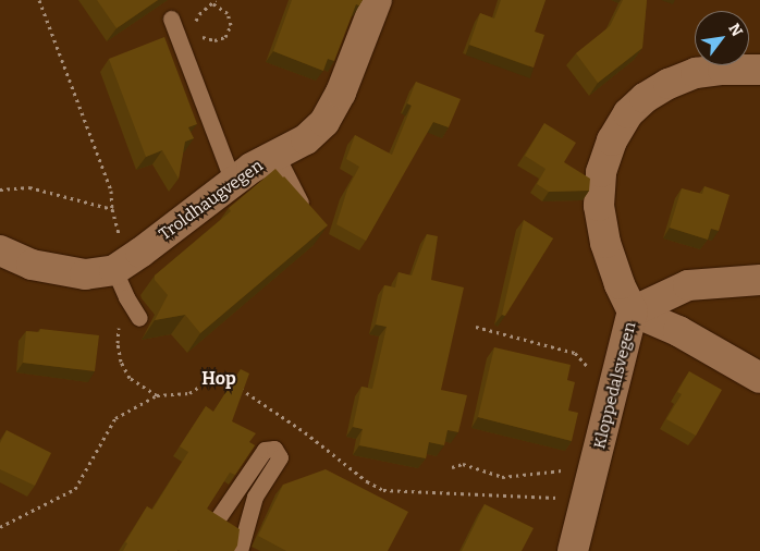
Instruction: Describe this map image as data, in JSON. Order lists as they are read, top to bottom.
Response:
{
  "streets": {
    "street": ["Troldhaugvegen", "Kloppedalsvegen"]
  },
  "districts": ["Hop"],
  "north": "top right"
}
